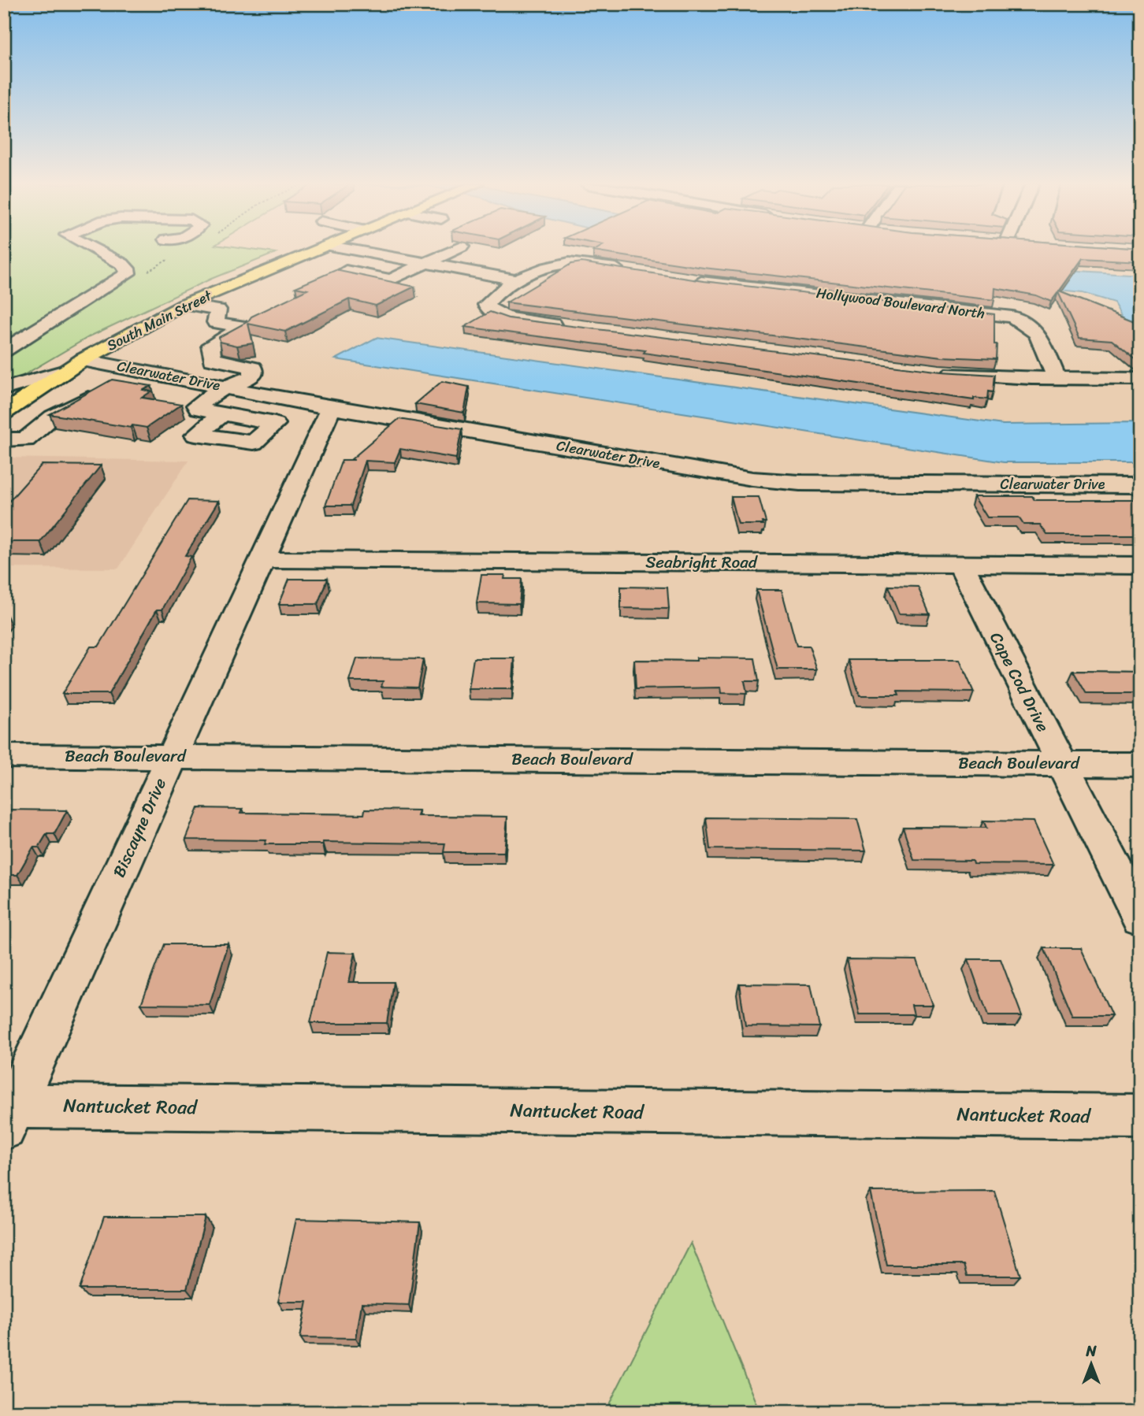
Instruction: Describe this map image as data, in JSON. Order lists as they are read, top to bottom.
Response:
{
  "streets": {
    "highway": ["South Main Street"],
    "street": [
      "Hollywood Boulevard North",
      "Clearwater Drive",
      "Seabright Road",
      "Cape Cod Drive",
      "Beach Boulevard",
      "Biscayne Drive",
      "Nantucket Road"
    ]
  },
  "crossings": [
    ["South Main Street", "Clearwater Drive"],
    ["Clearwater Drive", "Biscayne Drive"],
    ["Seabright Road", "Cape Cod Drive"],
    ["Seabright Road", "Biscayne Drive"],
    ["Cape Cod Drive", "Beach Boulevard"],
    ["Beach Boulevard", "Biscayne Drive"],
    ["Biscayne Drive", "Nantucket Road"]
  ],
  "north": "top"
}
